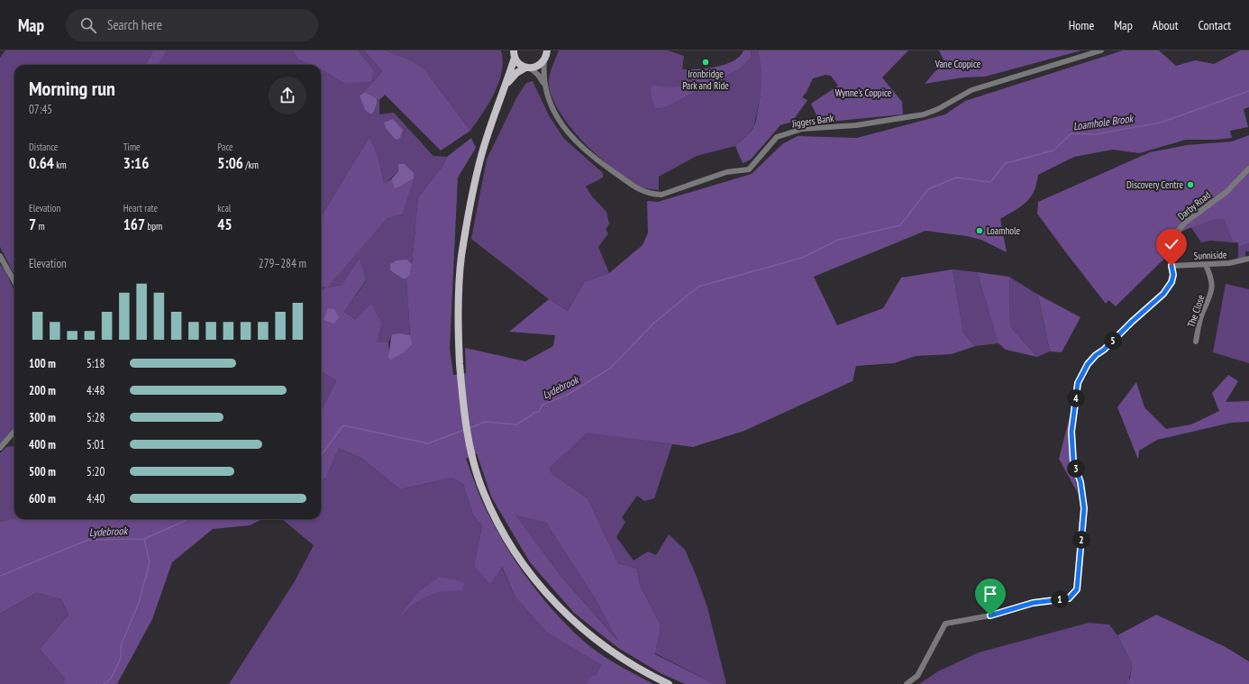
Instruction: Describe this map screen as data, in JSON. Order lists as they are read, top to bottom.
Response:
{
  "streets": {
    "street": [
      "Jiggers Bank",
      "Darby Road",
      "Sunniside",
      "The Close"
    ]
  },
  "crossings": [
    ["Darby Road", "Sunniside"],
    ["Sunniside", "The Close"]
  ],
  "water": ["Loamhole Brook", "Lydebrook"],
  "parks": ["Vane Coppice", "Wynne's Coppice"],
  "places": ["Ironbridge Park and Ride", "Discovery Centre", "Loamhole"],
  "page": {
    "header": "Map",
    "search": "Search here",
    "nav": [
      "Home",
      "Map",
      "About",
      "Contact"
    ],
    "heading": ["Morning run", "07:45"],
    "stats": [
      ["Distance", "0.64 km"],
      ["Time", "3:16"],
      ["Pace", "5:06 /km"],
      ["Elevation", "7 m"],
      ["Heart rate", "167 bpm"],
      ["kcal", "45"]
    ],
    "chart": ["Elevation", "279–284 m"],
    "pins": [
      "5",
      "4",
      "3",
      "2",
      "1"
    ],
    "list": [
      {
        "name": "100 m",
        "note": "5:18"
      },
      {
        "name": "200 m",
        "note": "4:48"
      },
      {
        "name": "300 m",
        "note": "5:28"
      },
      {
        "name": "400 m",
        "note": "5:01"
      },
      {
        "name": "500 m",
        "note": "5:20"
      },
      {
        "name": "600 m",
        "note": "4:40"
      }
    ]
  }
}
